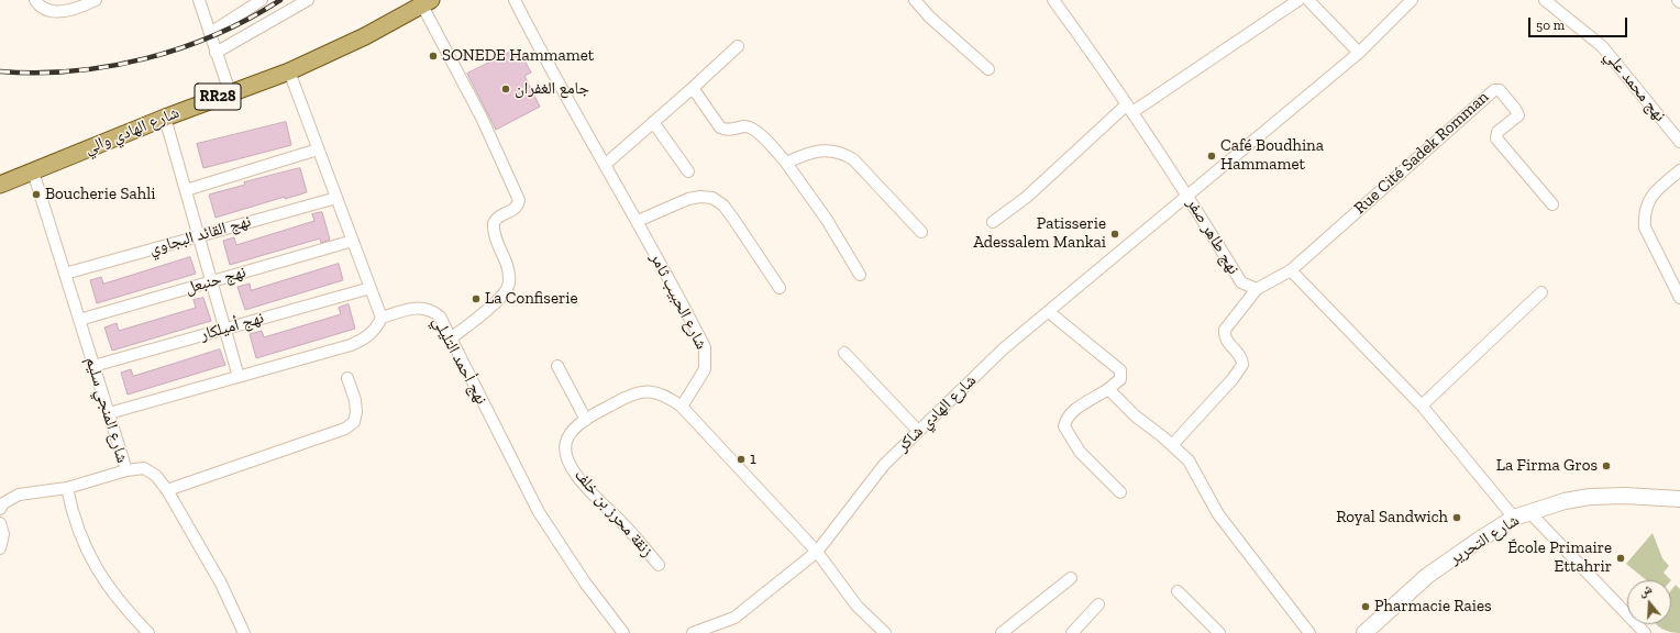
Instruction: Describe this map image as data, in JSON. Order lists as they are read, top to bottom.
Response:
{
  "streets": {
    "main road": ["RR28", "شارع الهادي والي"],
    "street": [
      "نهج محمد علي",
      "Rue Cité Sadek Romman",
      "نهج القائد البجاوي",
      "نهج طاهر صفر",
      "نهج حنبعل",
      "شارع الحبيب ثامر",
      "نهج أميلكار",
      "نهج أحمد التليلي",
      "شارع المنجي سليم",
      "شارع الهادي شاكر",
      "زنقة محرز بن خلف",
      "شارع التحرير"
    ]
  },
  "crossings": [
    ["شارع الهادي والي", "شارع المنجي سليم"],
    ["نهج القائد البجاوي", "شارع المنجي سليم"],
    ["نهج طاهر صفر", "شارع الهادي شاكر"],
    ["نهج حنبعل", "شارع المنجي سليم"],
    ["شارع الحبيب ثامر", "زنقة محرز بن خلف"],
    ["نهج أميلكار", "شارع المنجي سليم"]
  ],
  "places": [
    "SONEDE Hammamet",
    "جامع الغفران",
    "Café Boudhina Hammamet",
    "Boucherie Sahli",
    "Patisserie Adessalem Mankai",
    "La Confiserie",
    "1",
    "La Firma Gros",
    "Royal Sandwich",
    "École Primaire Ettahrir",
    "Pharmacie Raies"
  ],
  "scale_bar": "50 m",
  "north": "top"
}
